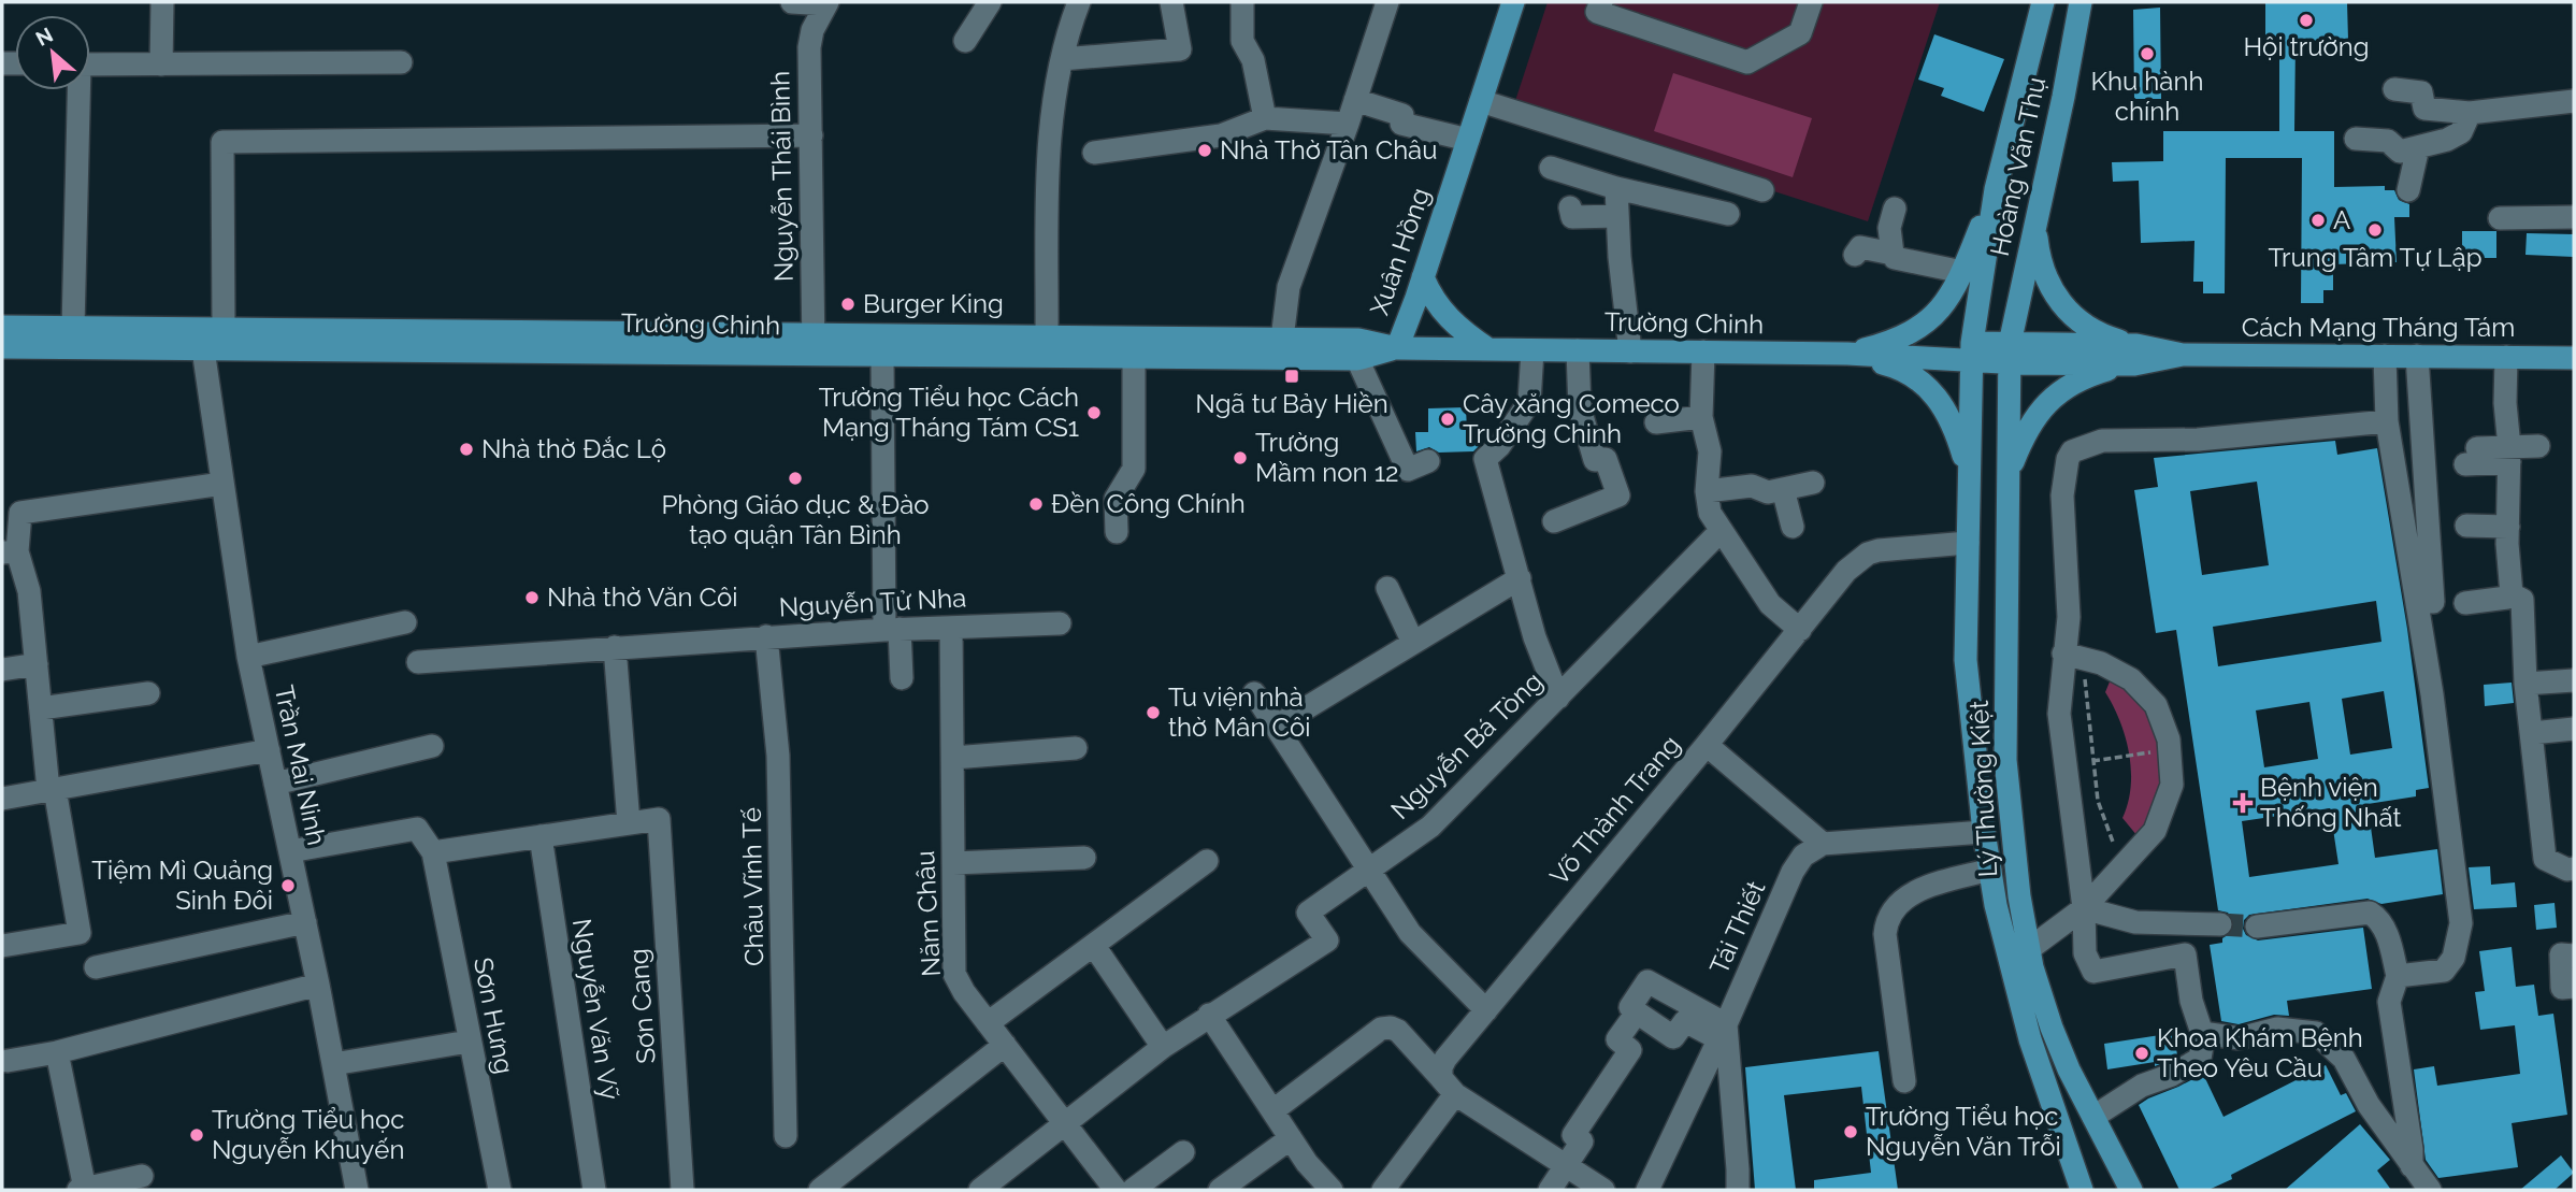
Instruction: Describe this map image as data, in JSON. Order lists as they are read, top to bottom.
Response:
{
  "streets": {
    "main road": [
      "Hoàng Văn Thụ",
      "Xuân Hồng",
      "Trường Chinh",
      "Cách Mạng Tháng Tám",
      "Lý Thường Kiệt"
    ],
    "street": [
      "Nguyễn Thái Bình",
      "Nguyễn Tử Nha",
      "Nguyễn Bá Tòng",
      "Trần Mai Ninh",
      "Võ Thành Trang",
      "Châu Vĩnh Tế",
      "Năm Châu",
      "Tái Thiết",
      "Sơn Cang",
      "Nguyễn Văn Vỹ",
      "Sơn Hưng"
    ]
  },
  "crossings": [
    ["Hoàng Văn Thụ", "Trường Chinh"],
    ["Hoàng Văn Thụ", "Cách Mạng Tháng Tám"],
    ["Hoàng Văn Thụ", "Lý Thường Kiệt"],
    ["Nguyễn Thái Bình", "Trường Chinh"],
    ["Xuân Hồng", "Trường Chinh"],
    ["Trường Chinh", "Cách Mạng Tháng Tám"],
    ["Trường Chinh", "Trần Mai Ninh"],
    ["Trường Chinh", "Lý Thường Kiệt"],
    ["Cách Mạng Tháng Tám", "Lý Thường Kiệt"],
    ["Nguyễn Tử Nha", "Châu Vĩnh Tế"],
    ["Nguyễn Tử Nha", "Năm Châu"],
    ["Nguyễn Bá Tòng", "Năm Châu"],
    ["Lý Thường Kiệt", "Võ Thành Trang"]
  ],
  "places": {
    "other": [
      "Hội trường",
      "Khu hành chính",
      "Nhà Thờ Tân Châu",
      "A",
      "Trung Tâm Tự Lập",
      "Burger King",
      "Trường Tiểu học Cách Mạng Tháng Tám CS1",
      "Cây xăng Comeco Trường Chinh",
      "Nhà thờ Đắc Lộ",
      "Trường Mầm non 12",
      "Phòng Giáo dục & Đào tạo quận Tân Bình",
      "Đền Công Chính",
      "Nhà thờ Văn Côi",
      "Tu viện nhà thờ Mân Côi",
      "Tiệm Mì Quảng Sinh Đôi",
      "Khoa Khám Bệnh Theo Yêu Cầu",
      "Trường Tiểu học Nguyễn Văn Trỗi",
      "Trường Tiểu học Nguyễn Khuyến"
    ],
    "transit": ["Ngã tư Bảy Hiền"],
    "health": ["Bệnh viện Thống Nhất"]
  },
  "north": "top left"
}
